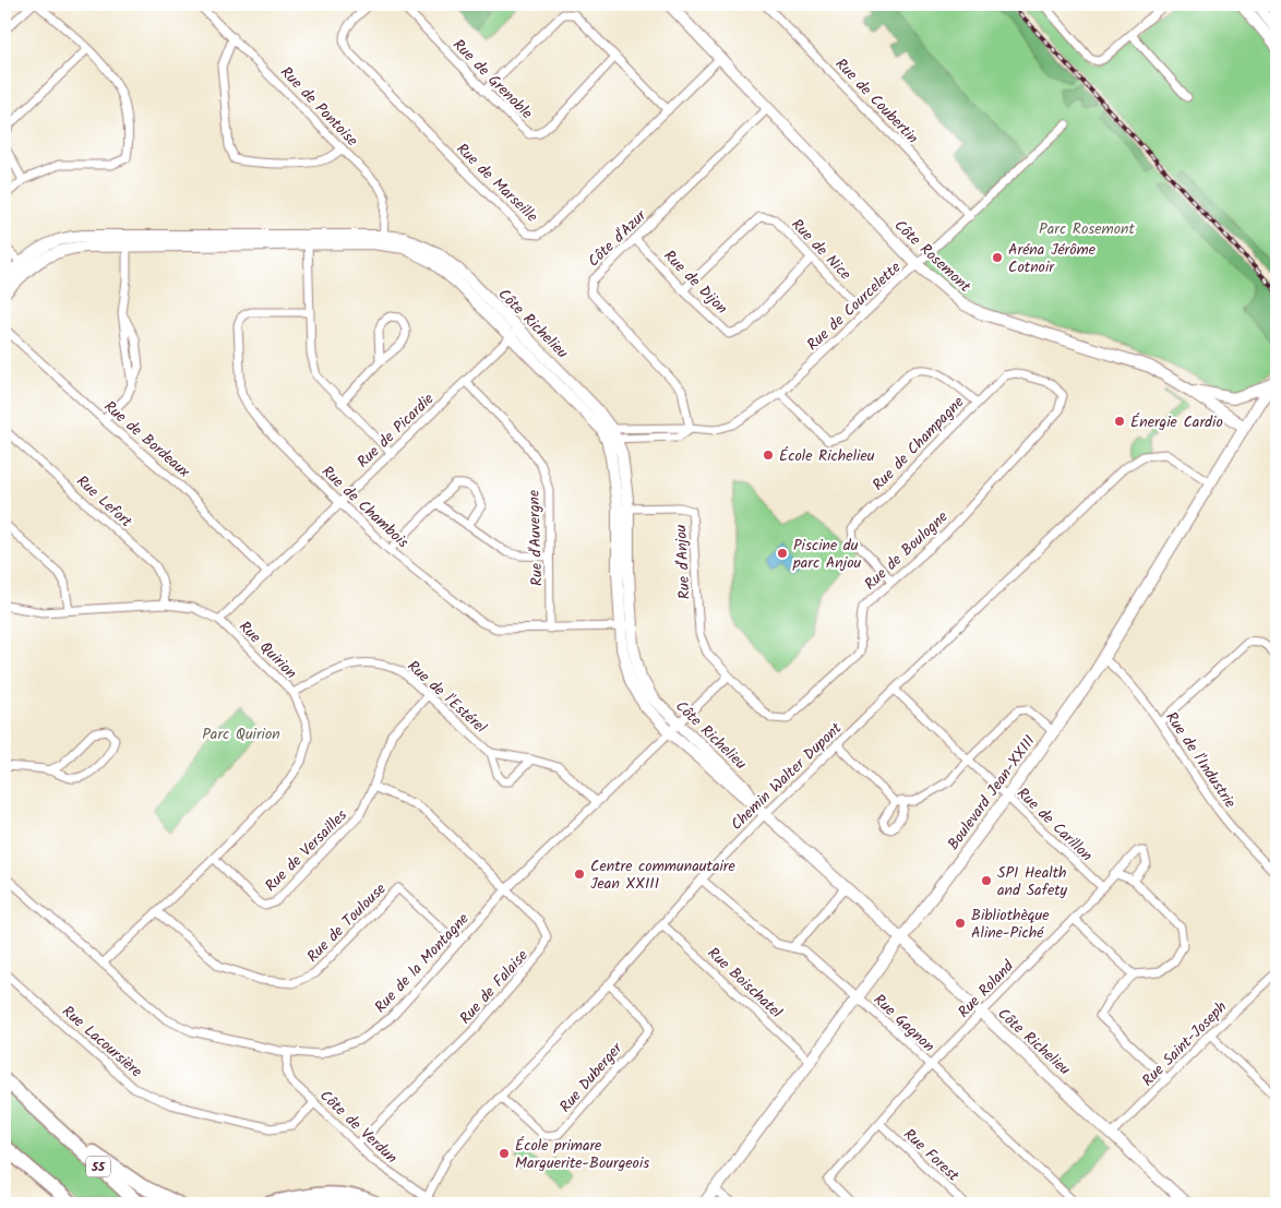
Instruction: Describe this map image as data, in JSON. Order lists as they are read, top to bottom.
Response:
{
  "streets": {
    "highway": ["55"],
    "street": [
      "Rue de Grenoble",
      "Rue de Coubertin",
      "Rue de Pontoise",
      "Rue de Marseille",
      "Côte d'Azur",
      "Rue de Nice",
      "Côte Rosemont",
      "Rue de Dijon",
      "Rue de Courcelette",
      "Côte Richelieu",
      "Rue de Picardie",
      "Rue de Bordeaux",
      "Rue de Champagne",
      "Rue Lefort",
      "Rue de Chambois",
      "Rue d'Auvergne",
      "Rue de Boulogne",
      "Rue d'Anjou",
      "Rue Quirion",
      "Rue de l'Estérel",
      "Rue de l'Industrie",
      "Chemin Walter Dupont",
      "Boulevard Jean-XXIII",
      "Rue de Carillon",
      "Rue de Versailles",
      "Rue de Toulouse",
      "Rue de la Montagne",
      "Rue Boischatel",
      "Rue de Falaise",
      "Rue Roland",
      "Rue Gagnon",
      "Rue Lacoursière",
      "Rue Saint-Joseph",
      "Rue Duberger",
      "Côte de Verdun",
      "Rue Forest"
    ]
  },
  "crossings": [
    ["Rue de Coubertin", "Rue de Courcelette"],
    ["Rue de Pontoise", "Côte Richelieu"],
    ["Rue de Marseille", "Côte Rosemont"],
    ["Côte d'Azur", "Côte Rosemont"],
    ["Côte d'Azur", "Rue de Dijon"],
    ["Côte d'Azur", "Rue de Courcelette"],
    ["Rue de Nice", "Rue de Dijon"],
    ["Rue de Nice", "Rue de Courcelette"],
    ["Côte Rosemont", "Rue de Courcelette"],
    ["Côte Rosemont", "Boulevard Jean-XXIII"],
    ["Rue de Courcelette", "Côte Richelieu"],
    ["Côte Richelieu", "Rue de Picardie"],
    ["Côte Richelieu", "Rue de Chambois"],
    ["Côte Richelieu", "Rue d'Anjou"],
    ["Côte Richelieu", "Chemin Walter Dupont"],
    ["Côte Richelieu", "Boulevard Jean-XXIII"],
    ["Côte Richelieu", "Rue de la Montagne"],
    ["Côte Richelieu", "Rue Roland"],
    ["Côte Richelieu", "Rue Saint-Joseph"],
    ["Rue de Picardie", "Rue de Bordeaux"],
    ["Rue de Picardie", "Rue de Chambois"],
    ["Rue de Picardie", "Rue d'Auvergne"],
    ["Rue de Picardie", "Rue Quirion"],
    ["Rue de Champagne", "Rue de Boulogne"],
    ["Rue Lefort", "Rue Quirion"],
    ["Rue de Chambois", "Rue d'Auvergne"],
    ["Rue de Boulogne", "Rue d'Anjou"],
    ["Rue de Boulogne", "Rue de la Montagne"],
    ["Rue d'Anjou", "Rue de la Montagne"],
    ["Rue Quirion", "Rue de l'Estérel"],
    ["Rue Quirion", "Rue de Versailles"],
    ["Rue Quirion", "Rue de Toulouse"],
    ["Rue Quirion", "Rue de la Montagne"],
    ["Rue de l'Estérel", "Rue de Versailles"],
    ["Rue de l'Estérel", "Rue de la Montagne"],
    ["Rue de l'Industrie", "Boulevard Jean-XXIII"],
    ["Chemin Walter Dupont", "Boulevard Jean-XXIII"],
    ["Chemin Walter Dupont", "Rue de Carillon"],
    ["Chemin Walter Dupont", "Rue Boischatel"],
    ["Chemin Walter Dupont", "Rue Gagnon"],
    ["Chemin Walter Dupont", "Rue Duberger"],
    ["Chemin Walter Dupont", "Côte de Verdun"],
    ["Boulevard Jean-XXIII", "Rue de Carillon"],
    ["Boulevard Jean-XXIII", "Rue Boischatel"],
    ["Boulevard Jean-XXIII", "Rue Gagnon"],
    ["Rue de Carillon", "Rue Roland"],
    ["Rue de Versailles", "Rue de Falaise"],
    ["Rue de Toulouse", "Rue de la Montagne"],
    ["Rue de la Montagne", "Rue de Falaise"],
    ["Rue de la Montagne", "Côte de Verdun"],
    ["Rue de Falaise", "Côte de Verdun"],
    ["Rue Roland", "Rue Gagnon"],
    ["Rue Roland", "Rue Forest"],
    ["Rue Lacoursière", "Côte de Verdun"]
  ],
  "parks": ["Parc Rosemont", "Parc Quirion"],
  "places": [
    "Aréna Jérôme Cotnoir",
    "Énergie Cardio",
    "École Richelieu",
    "Piscine du parc Anjou",
    "Centre communautaire Jean XXIII",
    "SPI Health and Safety",
    "Bibliothèque Aline-Piché",
    "École primare Marguerite-Bourgeois"
  ]
}
